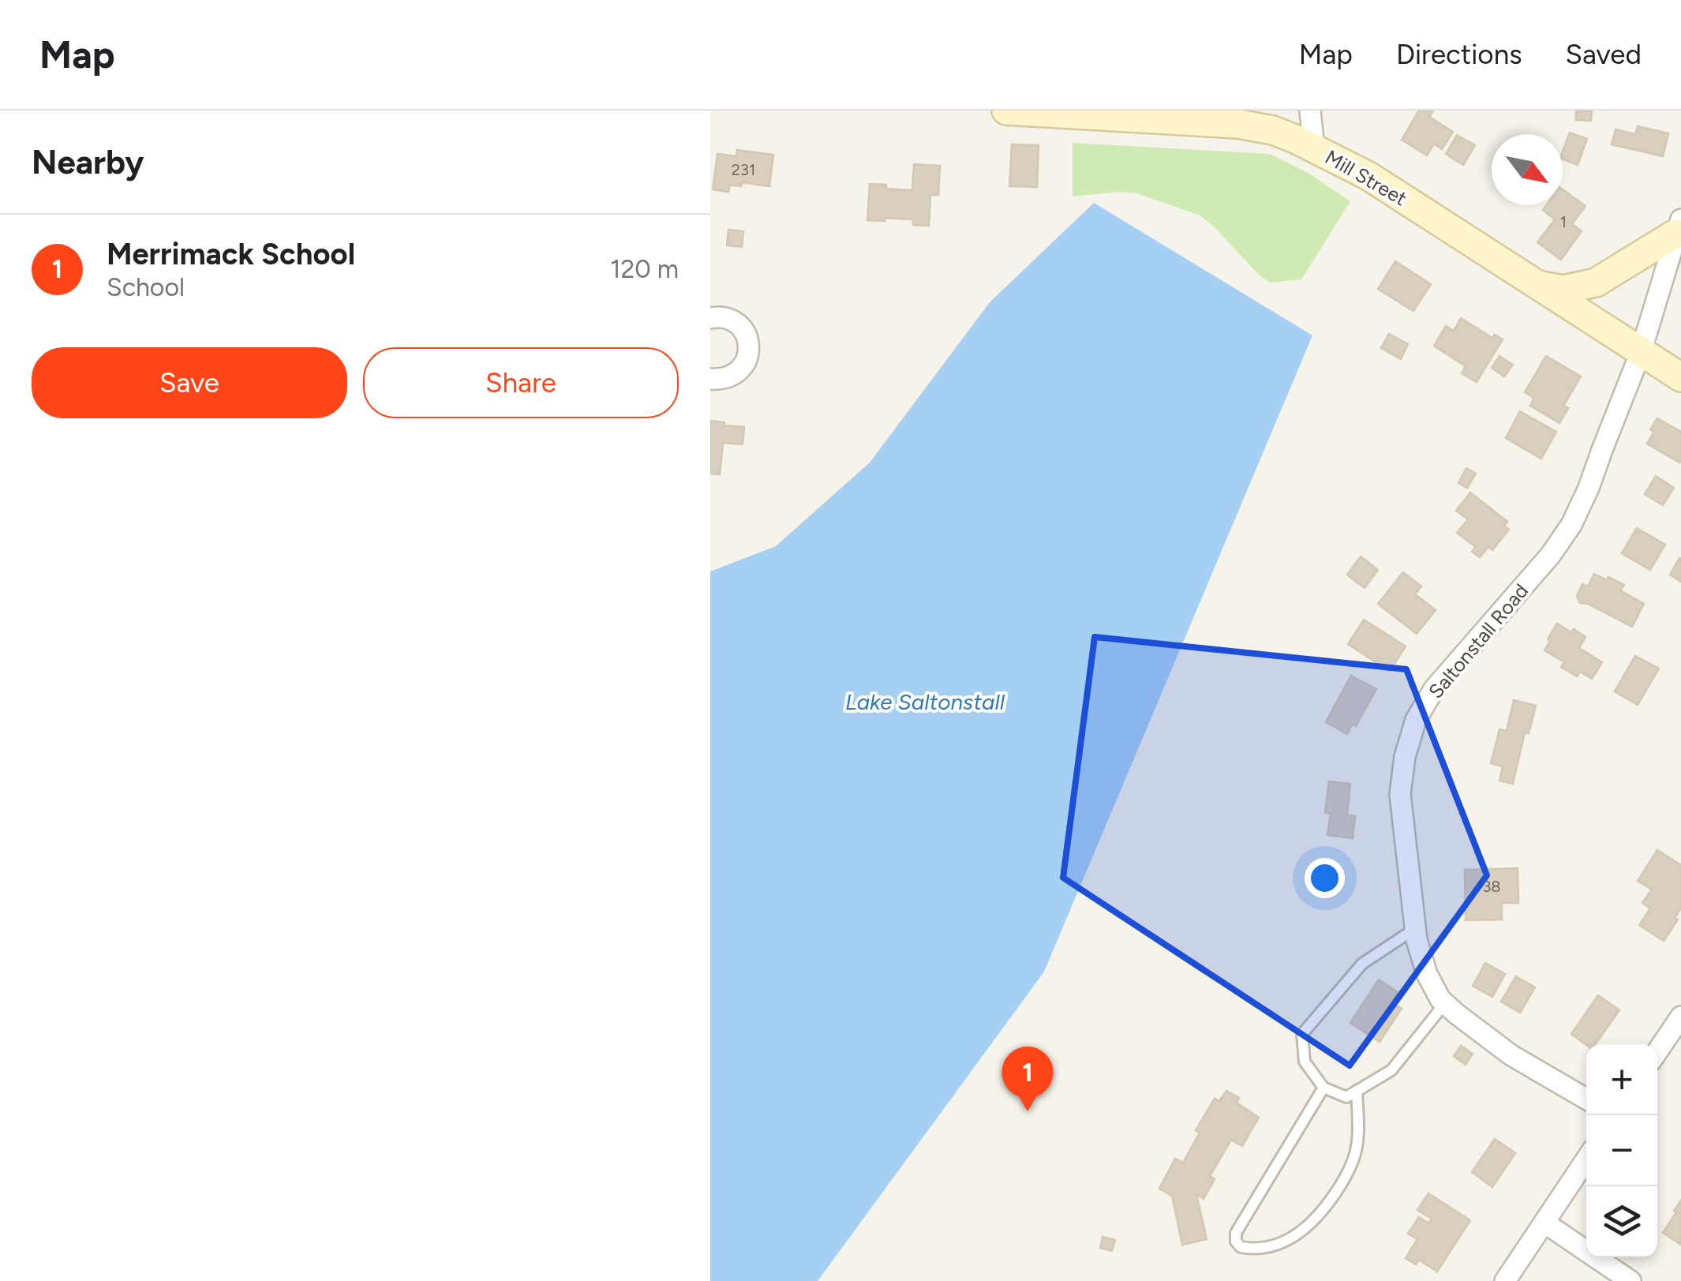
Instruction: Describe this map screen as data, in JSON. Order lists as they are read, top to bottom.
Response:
{
  "streets": {
    "main road": ["Mill Street"],
    "street": ["Saltonstall Road"]
  },
  "crossings": [
    ["Mill Street", "Saltonstall Road"]
  ],
  "water": ["Lake Saltonstall"],
  "house_numbers": ["231", "1", "38"],
  "north": "bottom right",
  "page": {
    "header": "Map",
    "nav": ["Map", "Directions", "Saved"],
    "heading": "Nearby",
    "list": [
      {
        "mark": "1",
        "name": "Merrimack School",
        "note": "School",
        "value": "120 m"
      }
    ],
    "buttons": ["Save", "Share"],
    "map_buttons": ["+", "−"],
    "pins": "1"
  }
}
